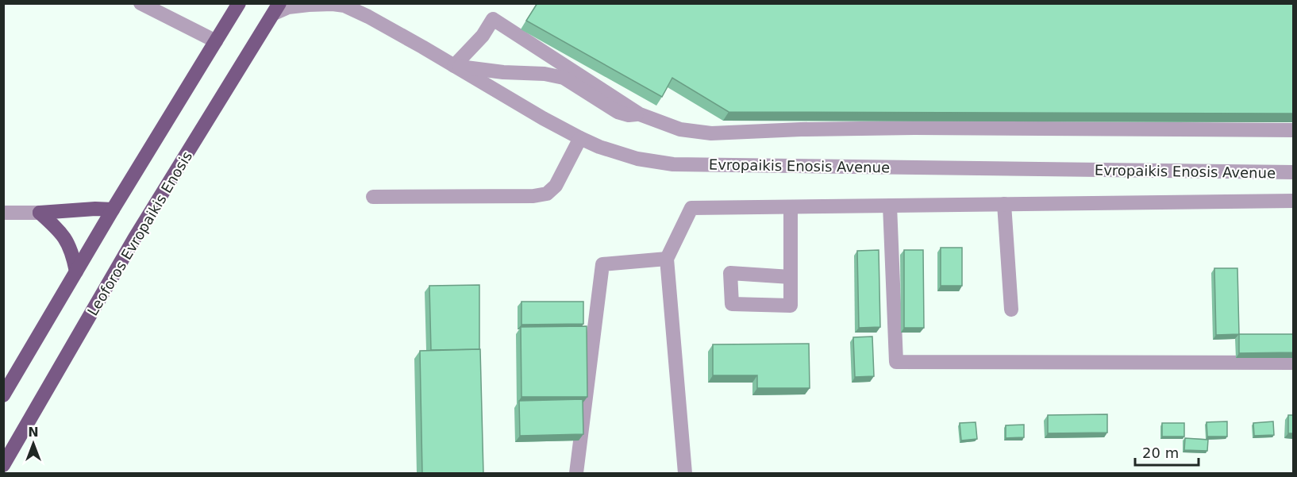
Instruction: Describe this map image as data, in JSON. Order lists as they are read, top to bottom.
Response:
{
  "streets": {
    "main road": ["Leoforos Evropaikis Enosis"],
    "street": ["Evropaikis Enosis Avenue"]
  },
  "crossings": [
    ["Evropaikis Enosis Avenue", "Leoforos Evropaikis Enosis"]
  ],
  "scale_bar": "20 m",
  "north": "top"
}
